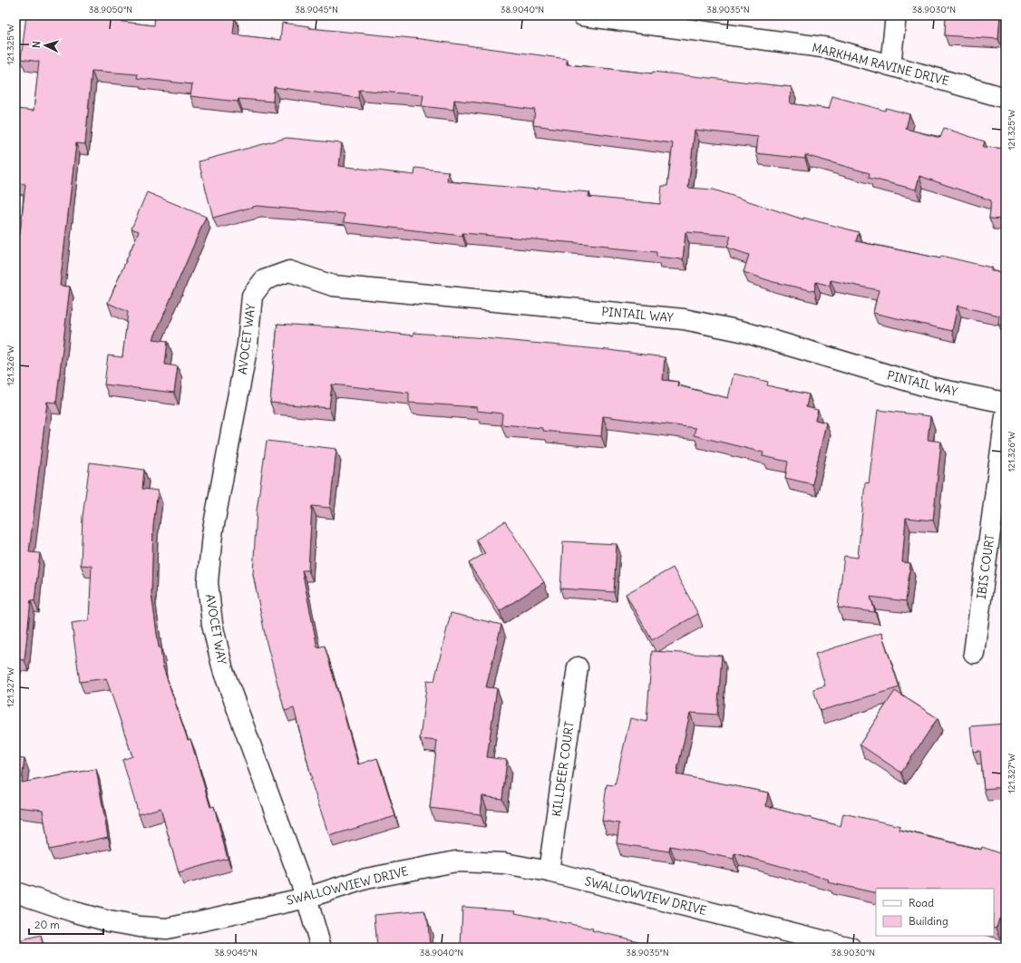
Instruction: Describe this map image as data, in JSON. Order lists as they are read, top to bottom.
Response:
{
  "streets": {
    "street": [
      "MARKHAM RAVINE DRIVE",
      "PINTAIL WAY",
      "AVOCET WAY",
      "IBIS COURT",
      "KILLDEER COURT",
      "SWALLOWVIEW DRIVE"
    ]
  },
  "crossings": [
    ["PINTAIL WAY", "AVOCET WAY"],
    ["AVOCET WAY", "SWALLOWVIEW DRIVE"],
    ["KILLDEER COURT", "SWALLOWVIEW DRIVE"]
  ],
  "legend": ["Road", "Building"],
  "scale_bar": "20 m",
  "north": "left",
  "coordinates": [
    "38.9050°N",
    "38.9045°N",
    "38.9040°N",
    "38.9035°N",
    "38.9030°N",
    "121.325°W",
    "121.326°W",
    "121.327°W"
  ]
}
